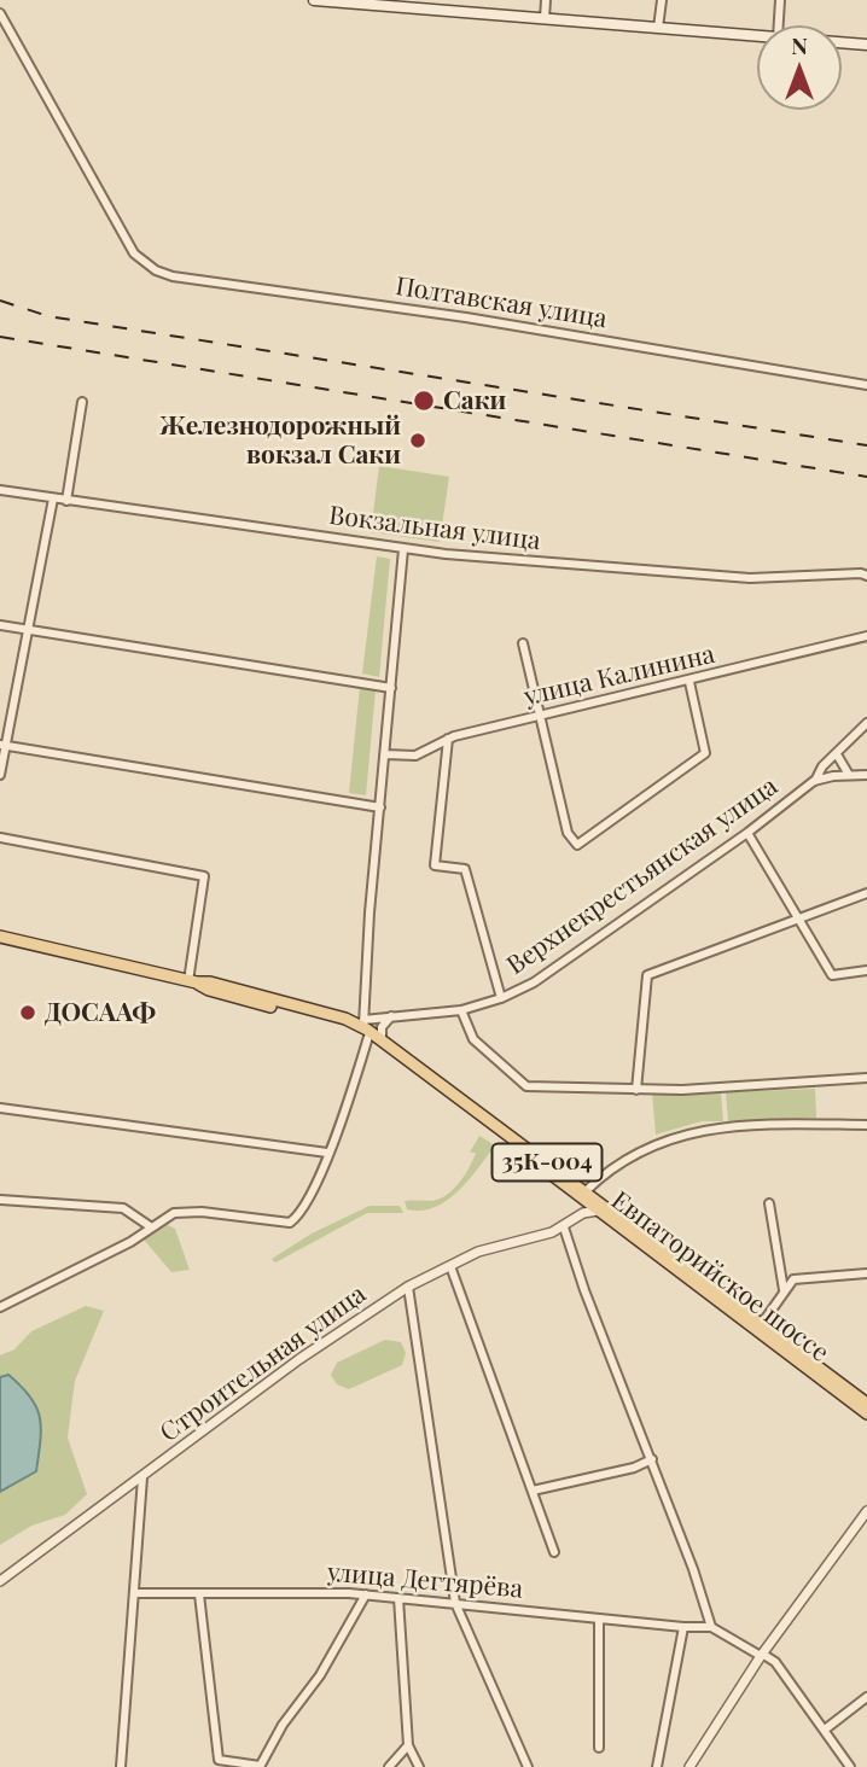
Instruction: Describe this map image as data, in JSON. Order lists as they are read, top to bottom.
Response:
{
  "streets": {
    "main road": ["35К-004", "Евпаторийское шоссе"],
    "street": [
      "Полтавская улица",
      "Вокзальная улица",
      "улица Калинина",
      "Верхнекрестьянская улица",
      "Строительная улица",
      "улица Дегтярёва"
    ]
  },
  "crossings": [
    ["Верхнекрестьянская улица", "Евпаторийское шоссе"],
    ["Евпаторийское шоссе", "Строительная улица"]
  ],
  "places": ["Саки", "Железнодорожный вокзал Саки", "ДОСААФ"],
  "north": "top"
}
